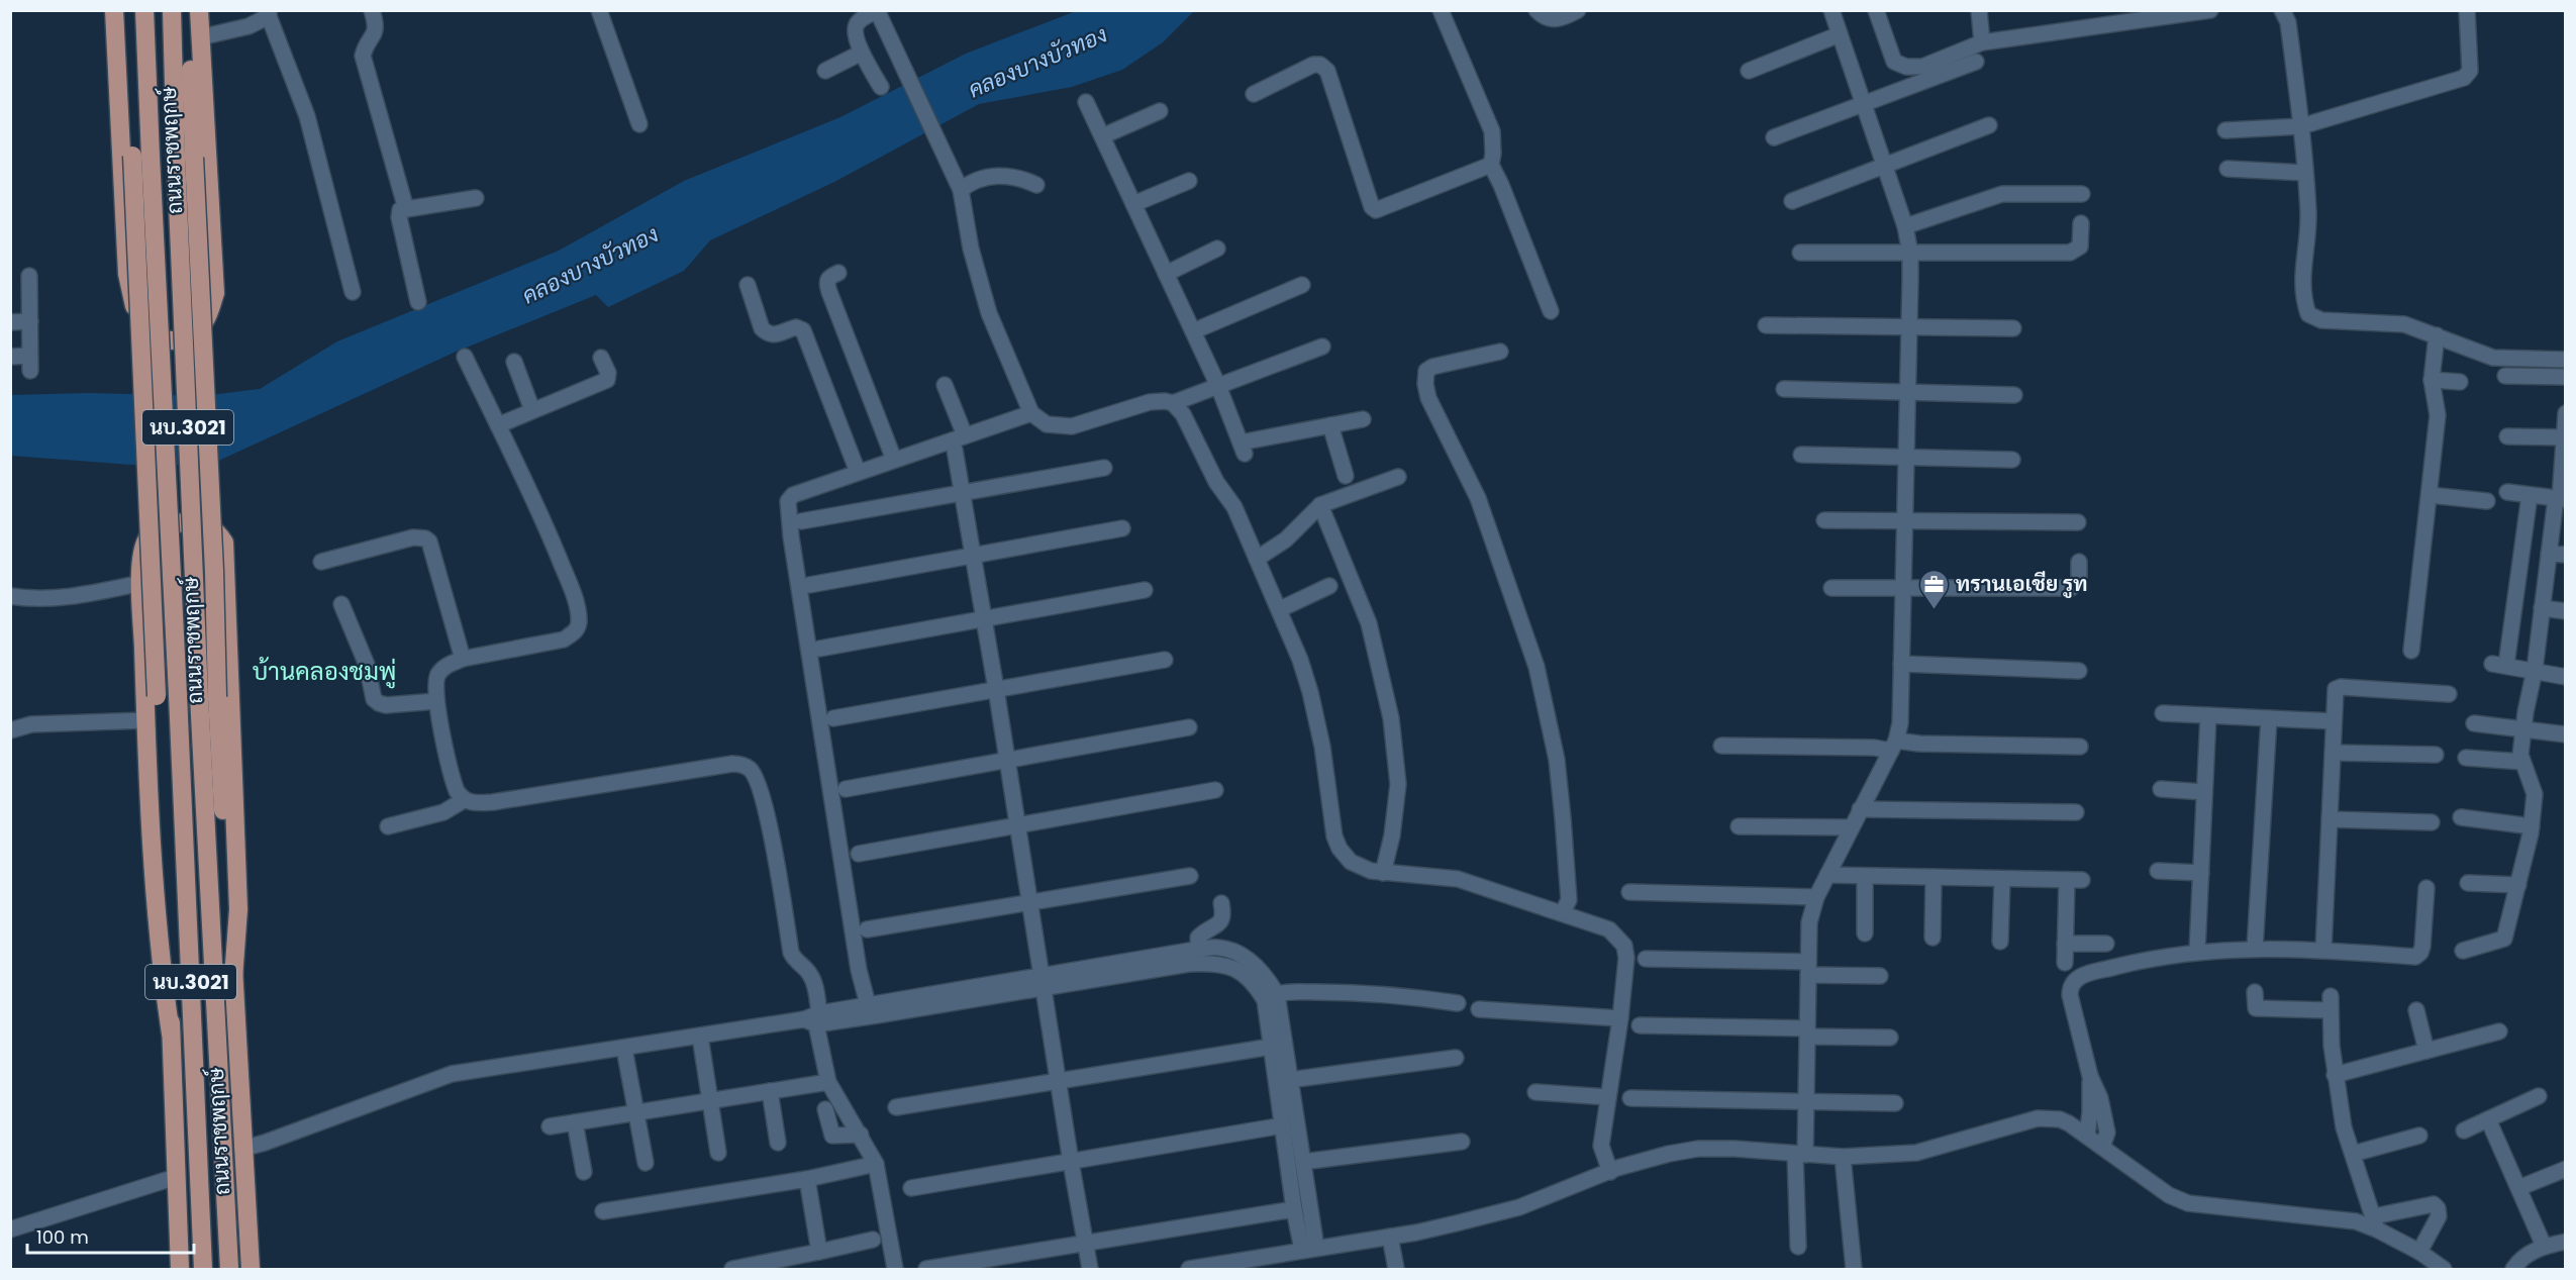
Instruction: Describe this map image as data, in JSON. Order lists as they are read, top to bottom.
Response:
{
  "streets": {
    "main road": ["ถนนราชพฤกษ์", "นบ.3021"]
  },
  "districts": ["บ้านคลองชมพู่"],
  "water": ["คลองบางบัวทอง"],
  "places": {
    "office": ["ทรานเอเชีย รูท"]
  },
  "scale_bar": "100 m"
}
